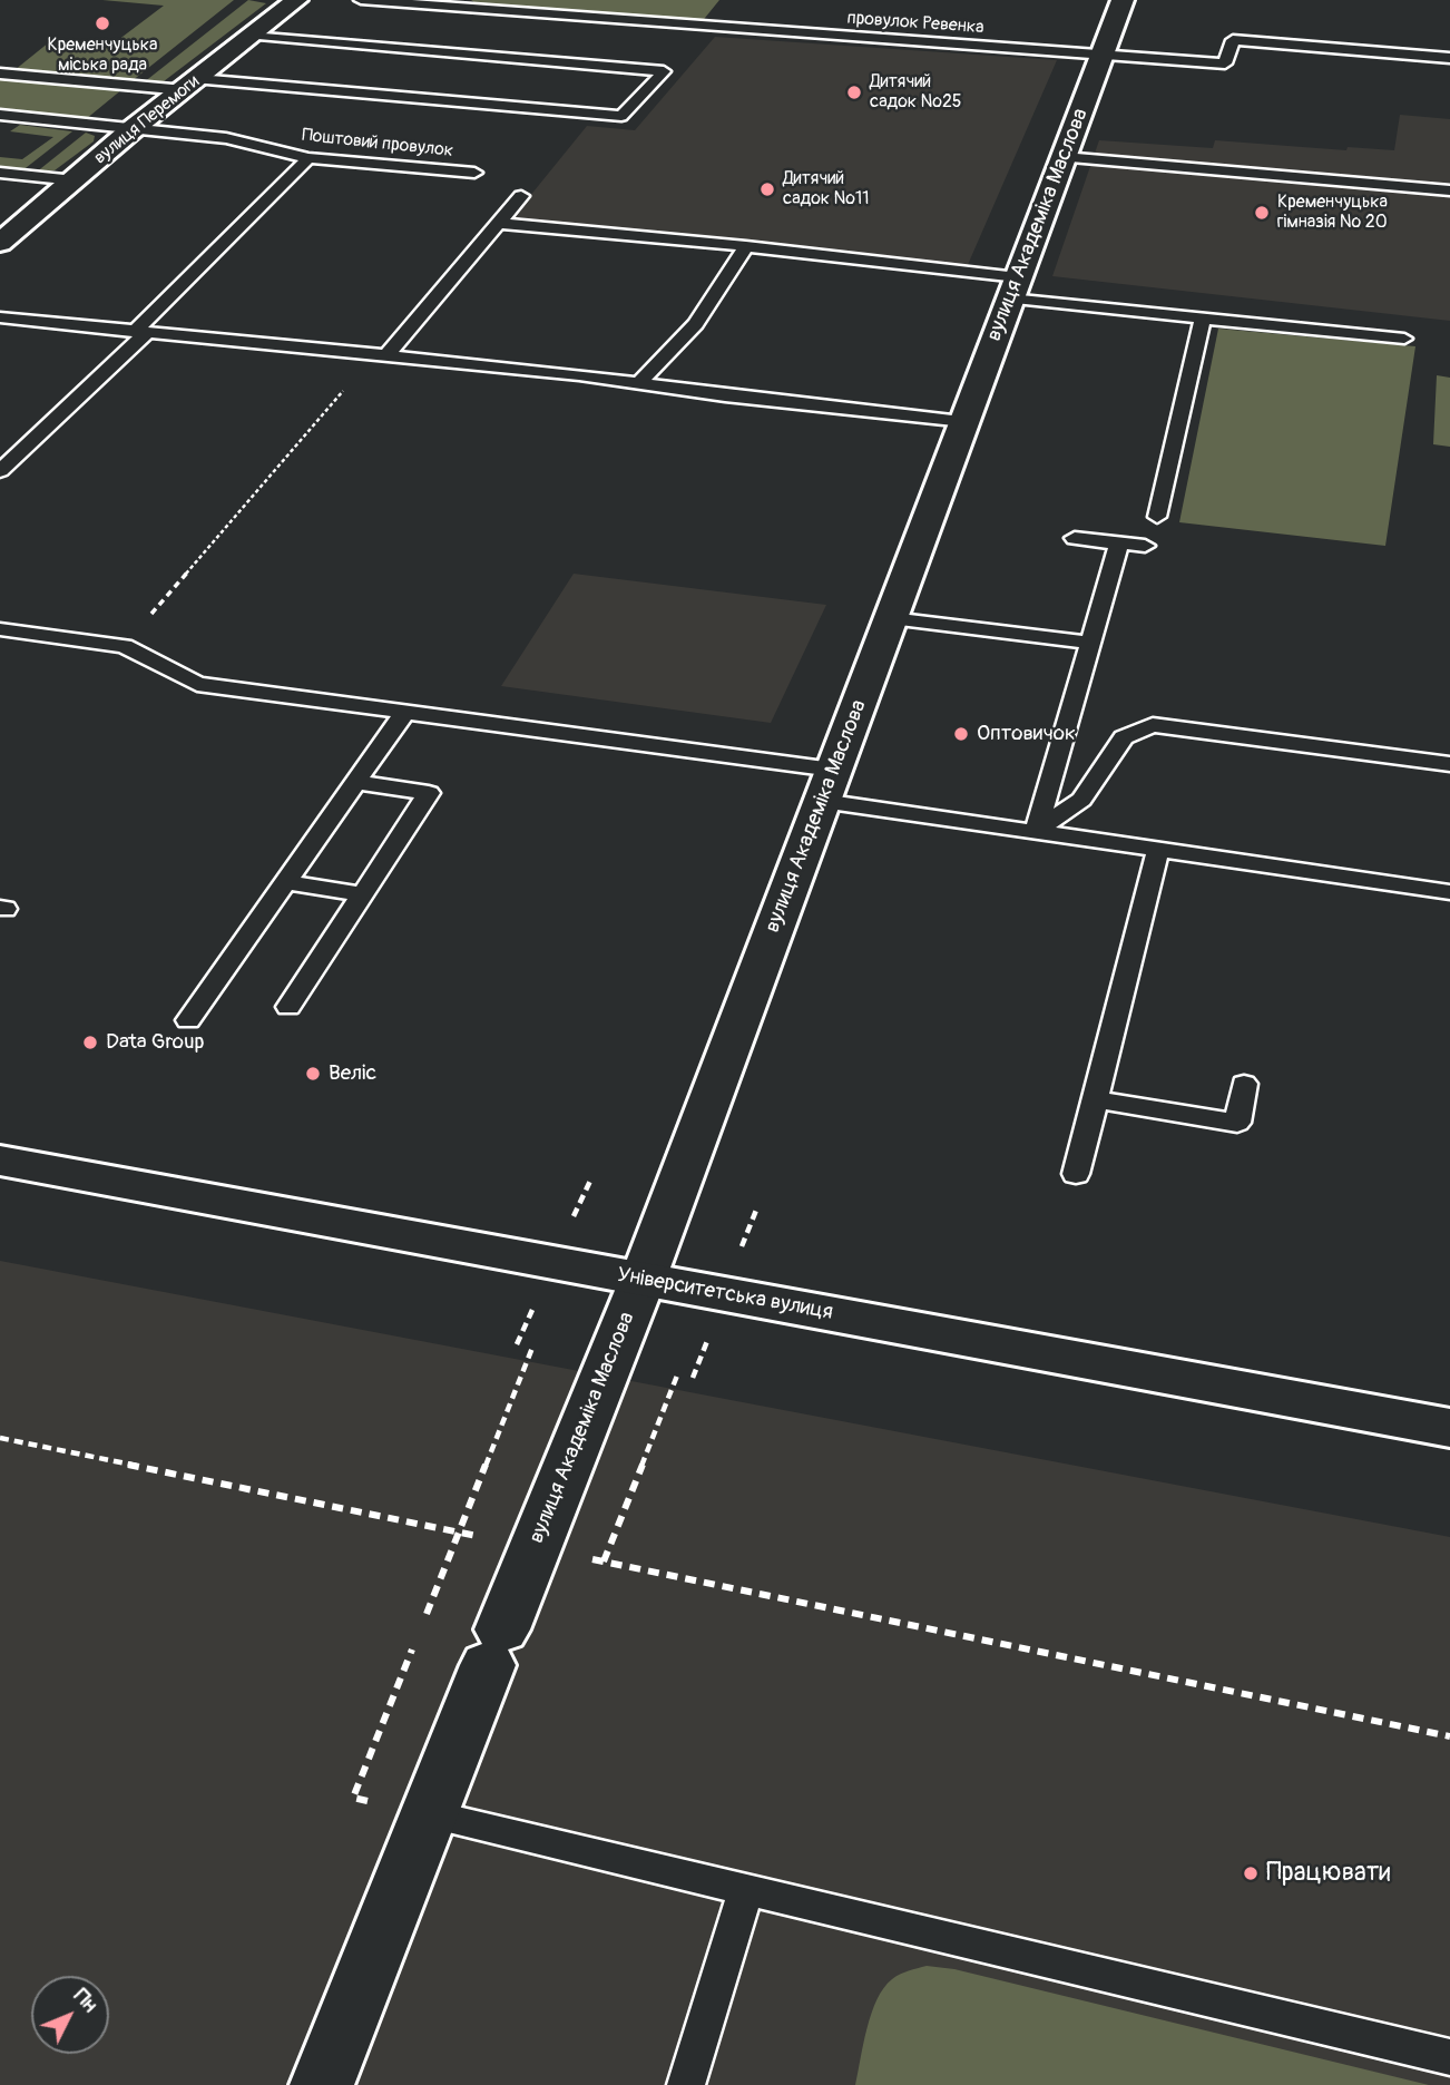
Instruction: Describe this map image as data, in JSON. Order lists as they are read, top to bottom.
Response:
{
  "streets": {
    "street": ["вулиця Перемоги", "вулиця Академіка Маслова", "Університетська вулиця"],
    "lane": ["провулок Ревенка", "Поштовий провулок"]
  },
  "crossings": [
    ["провулок Ревенка", "вулиця Академіка Маслова"],
    ["вулиця Перемоги", "Поштовий провулок"],
    ["вулиця Академіка Маслова", "Університетська вулиця"]
  ],
  "places": [
    "Кременчуцька міська рада",
    "Дитячий садок №25",
    "Дитячий садок №11",
    "Кременчуцька гімназія № 20",
    "Оптовичок",
    "Data Group",
    "Веліс",
    "Працювати"
  ],
  "north": "top right"
}
